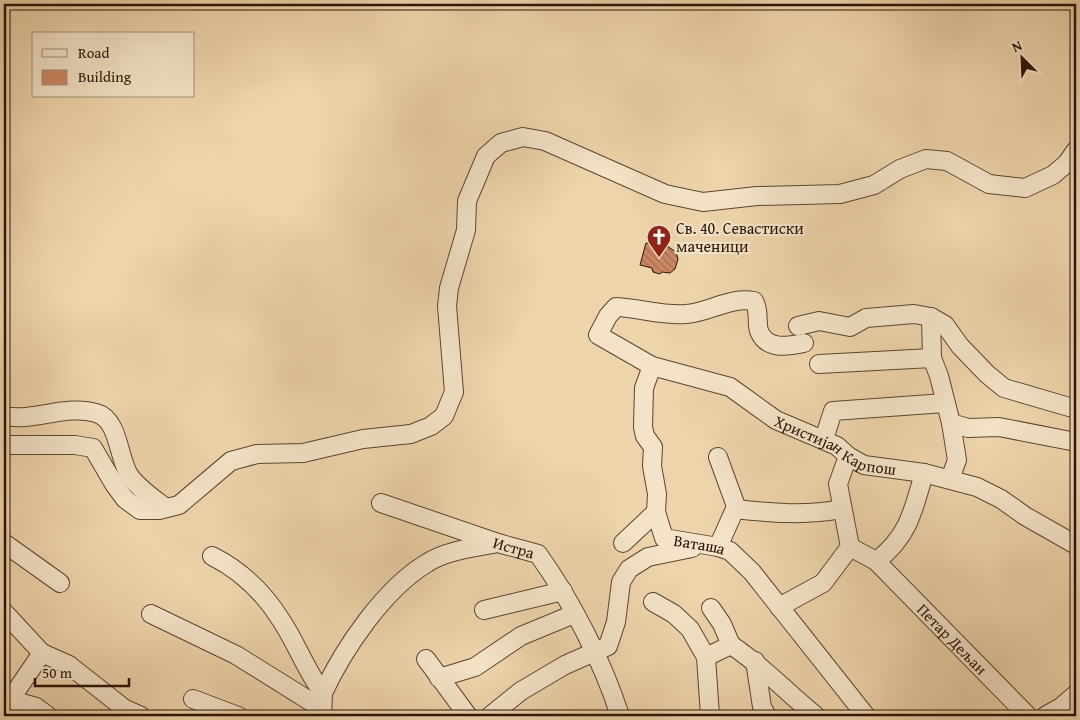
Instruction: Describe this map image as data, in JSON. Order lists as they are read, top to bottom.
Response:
{
  "streets": {
    "street": [
      "Христијан Карпош",
      "Ваташа",
      "Истра",
      "Петар Дељан"
    ]
  },
  "crossings": [
    ["Христијан Карпош", "Ваташа"]
  ],
  "places": {
    "church": ["Св. 40. Севастиски маченици"]
  },
  "legend": ["Road", "Building"],
  "scale_bar": "50 m",
  "north": "top left"
}
